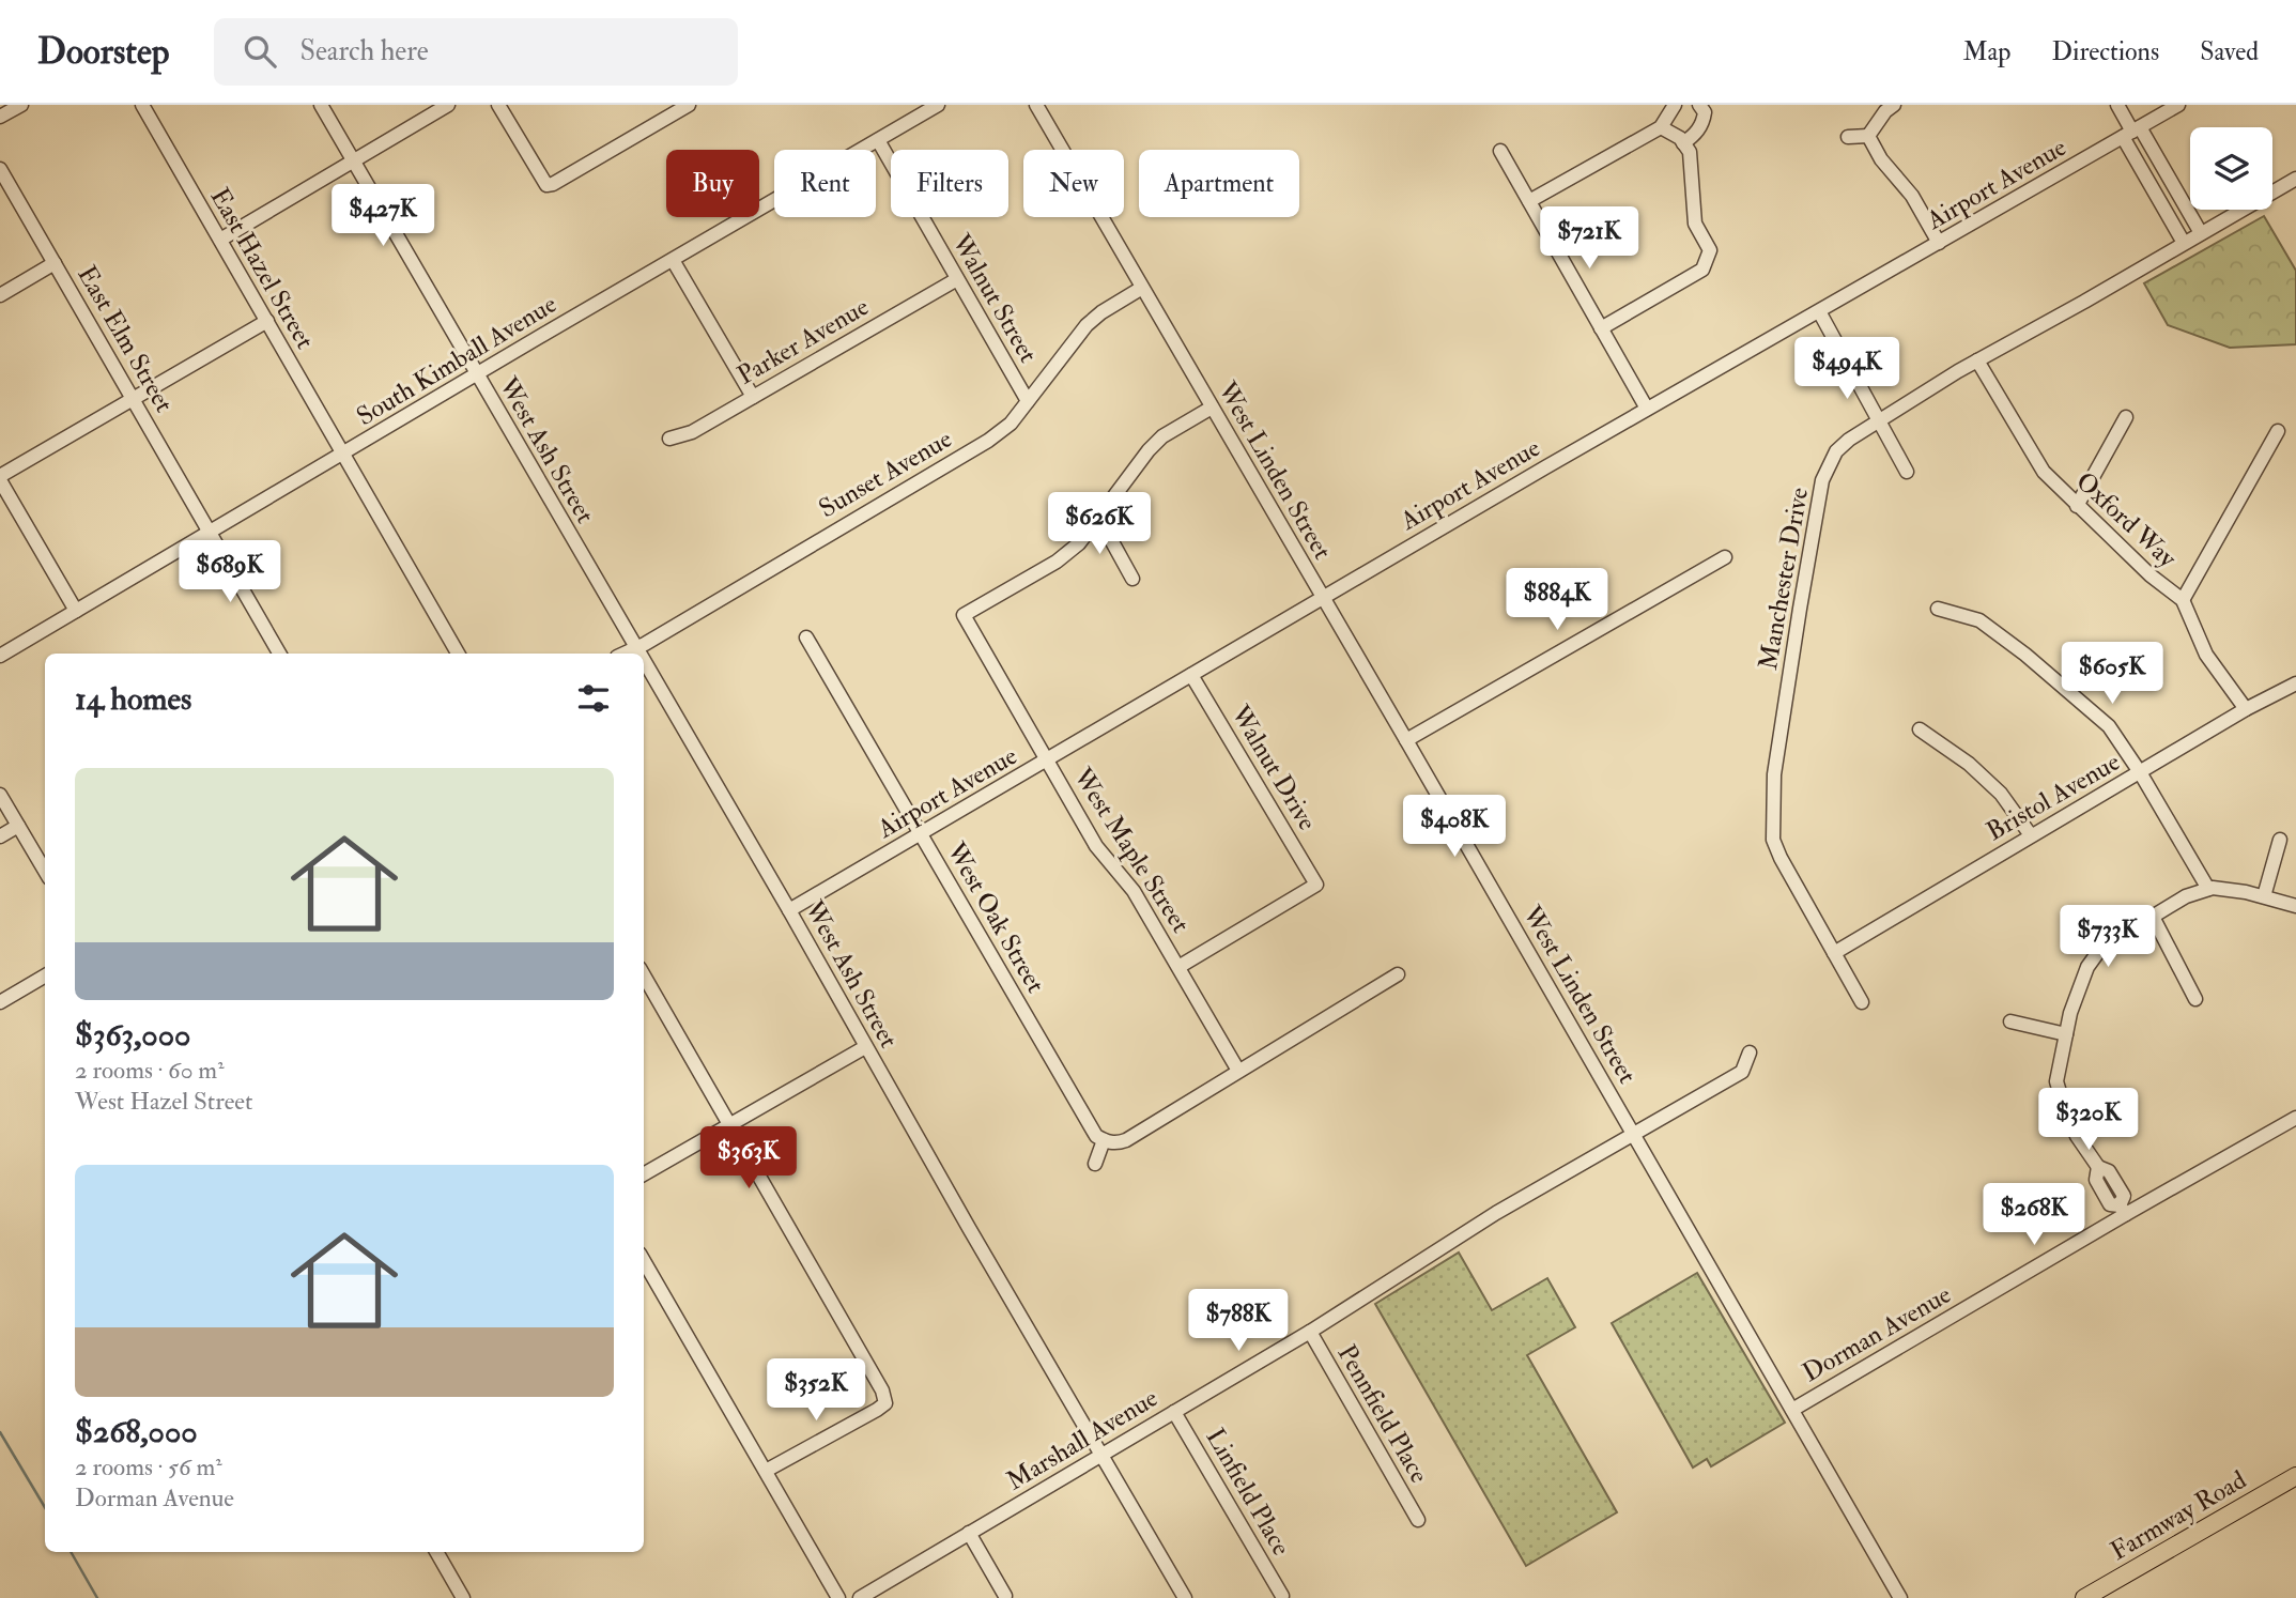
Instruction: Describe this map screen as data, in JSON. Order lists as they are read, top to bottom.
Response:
{
  "streets": {
    "main road": ["Farmway Road"],
    "street": [
      "Airport Avenue",
      "East Hazel Street",
      "Walnut Street",
      "East Elm Street",
      "Parker Avenue",
      "South Kimball Avenue",
      "West Ash Street",
      "West Linden Street",
      "Sunset Avenue",
      "Oxford Way",
      "Manchester Drive",
      "Walnut Drive",
      "Bristol Avenue",
      "West Maple Street",
      "West Oak Street",
      "Dorman Avenue",
      "Pennfield Place",
      "Marshall Avenue",
      "Linfield Place"
    ]
  },
  "crossings": [
    ["Airport Avenue", "West Ash Street"],
    ["Airport Avenue", "West Linden Street"],
    ["Airport Avenue", "Walnut Drive"],
    ["Airport Avenue", "West Maple Street"],
    ["Airport Avenue", "West Oak Street"],
    ["East Hazel Street", "South Kimball Avenue"],
    ["Walnut Street", "Parker Avenue"],
    ["Walnut Street", "South Kimball Avenue"],
    ["Walnut Street", "Sunset Avenue"],
    ["East Elm Street", "South Kimball Avenue"],
    ["South Kimball Avenue", "West Ash Street"],
    ["West Ash Street", "Sunset Avenue"],
    ["West Ash Street", "Marshall Avenue"],
    ["West Linden Street", "Sunset Avenue"],
    ["West Linden Street", "Dorman Avenue"],
    ["West Linden Street", "Marshall Avenue"],
    ["Oxford Way", "Manchester Drive"],
    ["Oxford Way", "Bristol Avenue"],
    ["Manchester Drive", "Bristol Avenue"],
    ["Walnut Drive", "West Maple Street"],
    ["Pennfield Place", "Marshall Avenue"],
    ["Marshall Avenue", "Linfield Place"]
  ],
  "page": {
    "header": "Doorstep",
    "search": "Search here",
    "nav": ["Map", "Directions", "Saved"],
    "chip": [
      "Buy",
      "Rent",
      "Filters",
      "New",
      "Apartment"
    ],
    "price": [
      "$427K",
      "$721K",
      "$494K",
      "$626K",
      "$689K",
      "$884K",
      "$605K",
      "$408K",
      "$733K",
      "$320K",
      "$363K",
      "$268K",
      "$788K",
      "$352K"
    ],
    "heading": "14 homes",
    "list": [
      {
        "name": "$363,000",
        "note": "2 rooms · 60 m² · West Hazel Street"
      },
      {
        "name": "$268,000",
        "note": "2 rooms · 56 m² · Dorman Avenue"
      }
    ]
  }
}
